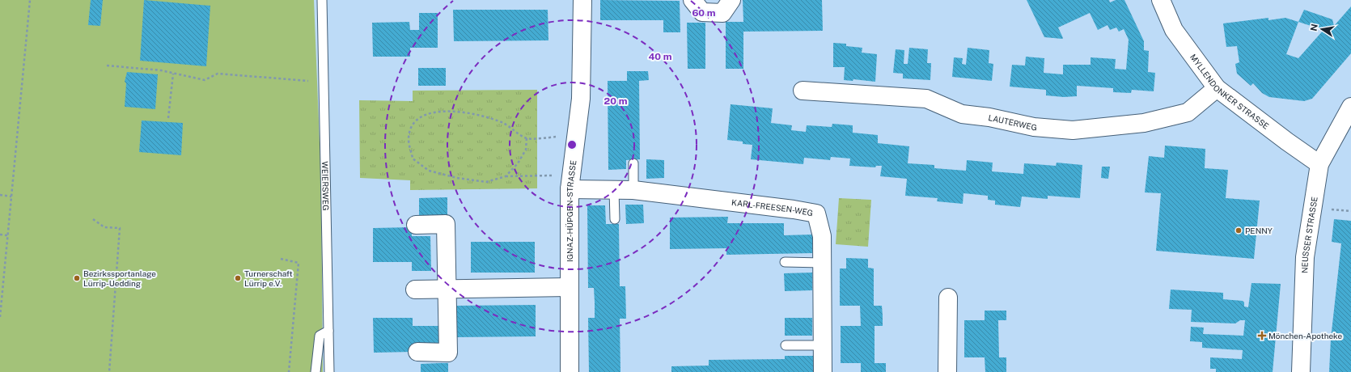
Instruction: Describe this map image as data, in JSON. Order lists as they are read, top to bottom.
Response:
{
  "streets": {
    "street": [
      "MYLLENDONKER STRASSE",
      "LAUTERWEG",
      "KARL-FREESEN-WEG",
      "IGNAZ-HÜPGEN-STRASSE",
      "NEUSSER STRASSE"
    ],
    "lane": ["WEIERSWEG"]
  },
  "crossings": [
    ["MYLLENDONKER STRASSE", "LAUTERWEG"],
    ["MYLLENDONKER STRASSE", "NEUSSER STRASSE"],
    ["KARL-FREESEN-WEG", "IGNAZ-HÜPGEN-STRASSE"]
  ],
  "places": {
    "other": ["PENNY", "Bezirkssportanlage Lürrip-Uedding", "Turnerschaft Lürrip e.V."],
    "health": ["Mönchen-Apotheke"]
  },
  "north": "left",
  "rings": ["60 m", "40 m", "20 m"]
}
